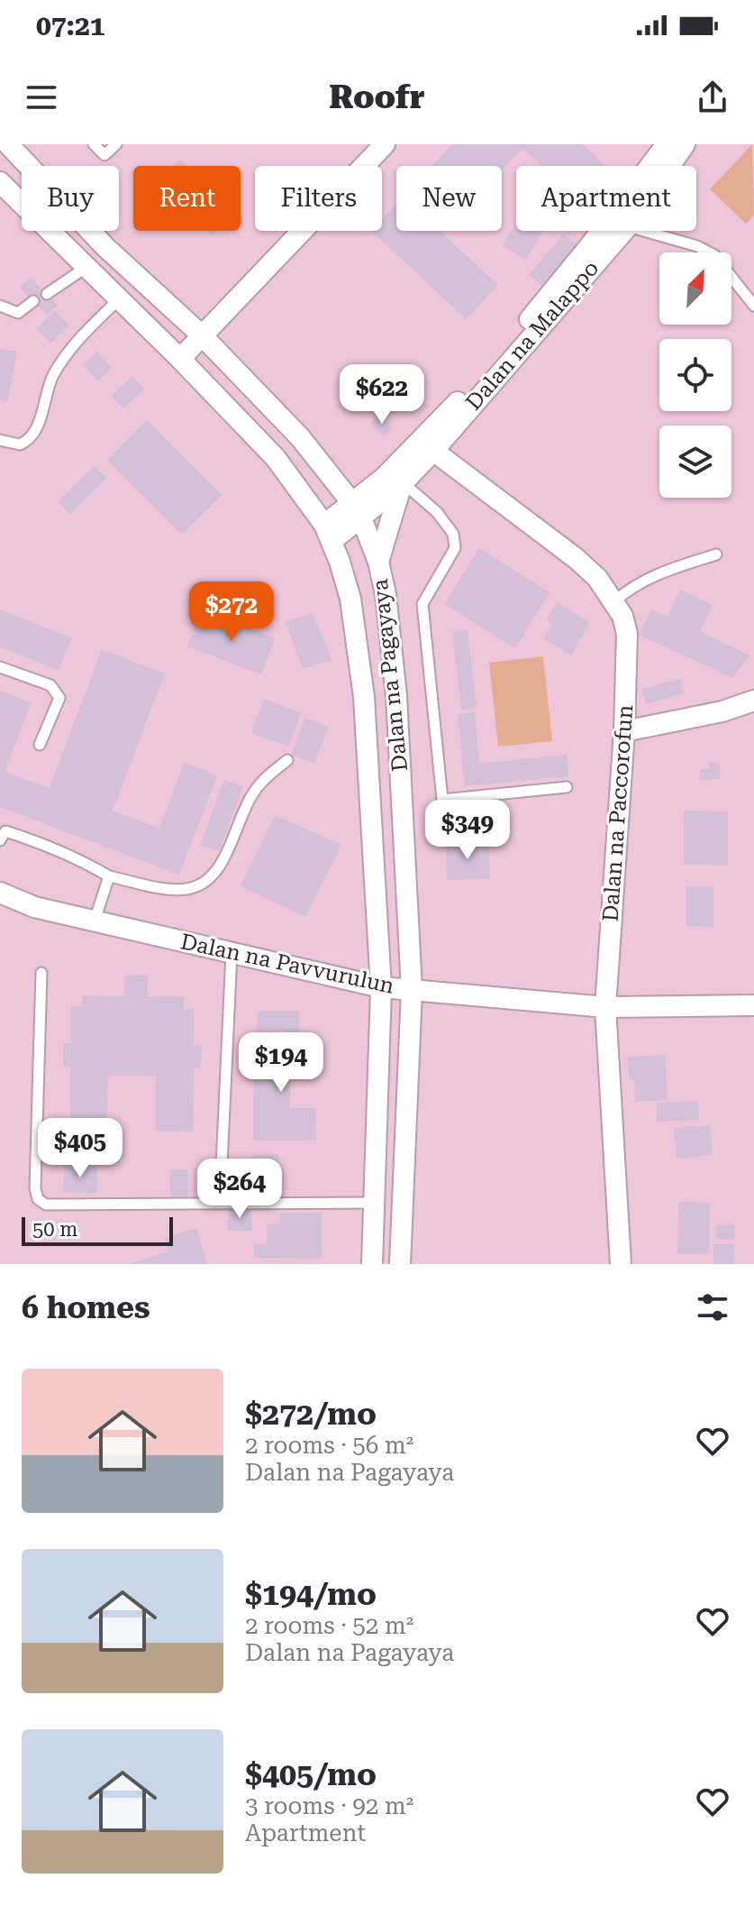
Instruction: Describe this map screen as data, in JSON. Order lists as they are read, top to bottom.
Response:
{
  "streets": {
    "street": [
      "Dalan na Malappo",
      "Dalan na Pagayaya",
      "Dalan na Paccorofun",
      "Dalan na Pavvurulun"
    ]
  },
  "crossings": [
    ["Dalan na Malappo", "Dalan na Pagayaya"],
    ["Dalan na Malappo", "Dalan na Paccorofun"],
    ["Dalan na Pagayaya", "Dalan na Pavvurulun"],
    ["Dalan na Paccorofun", "Dalan na Pavvurulun"]
  ],
  "scale_bar": "50 m",
  "north": "top right",
  "page": {
    "status": "07:21",
    "header": "Roofr",
    "chip": [
      "Buy",
      "Rent",
      "Filters",
      "New",
      "Apartment"
    ],
    "price": [
      "$622",
      "$272",
      "$349",
      "$194",
      "$405",
      "$264"
    ],
    "scale": "50 m",
    "heading": "6 homes",
    "list": [
      {
        "name": "$272/mo",
        "note": "2 rooms · 56 m² · Dalan na Pagayaya"
      },
      {
        "name": "$194/mo",
        "note": "2 rooms · 52 m² · Dalan na Pagayaya"
      },
      {
        "name": "$405/mo",
        "note": "3 rooms · 92 m² · Apartment"
      }
    ]
  }
}
